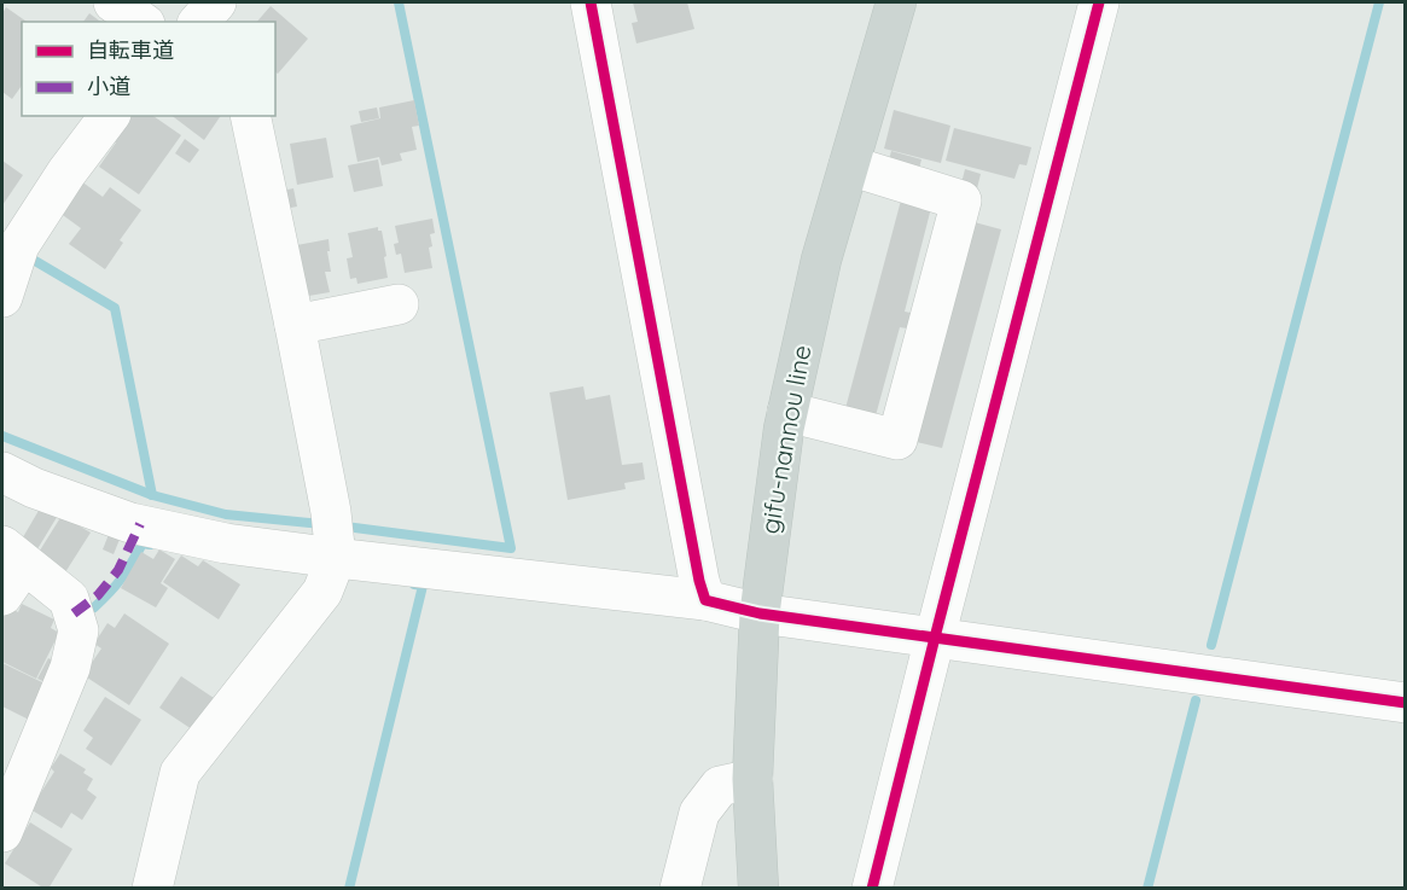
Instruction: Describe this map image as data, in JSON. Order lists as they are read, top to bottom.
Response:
{
  "streets": {
    "main road": ["gifu-nannou line"]
  },
  "legend": ["自転車道", "小道"]
}
